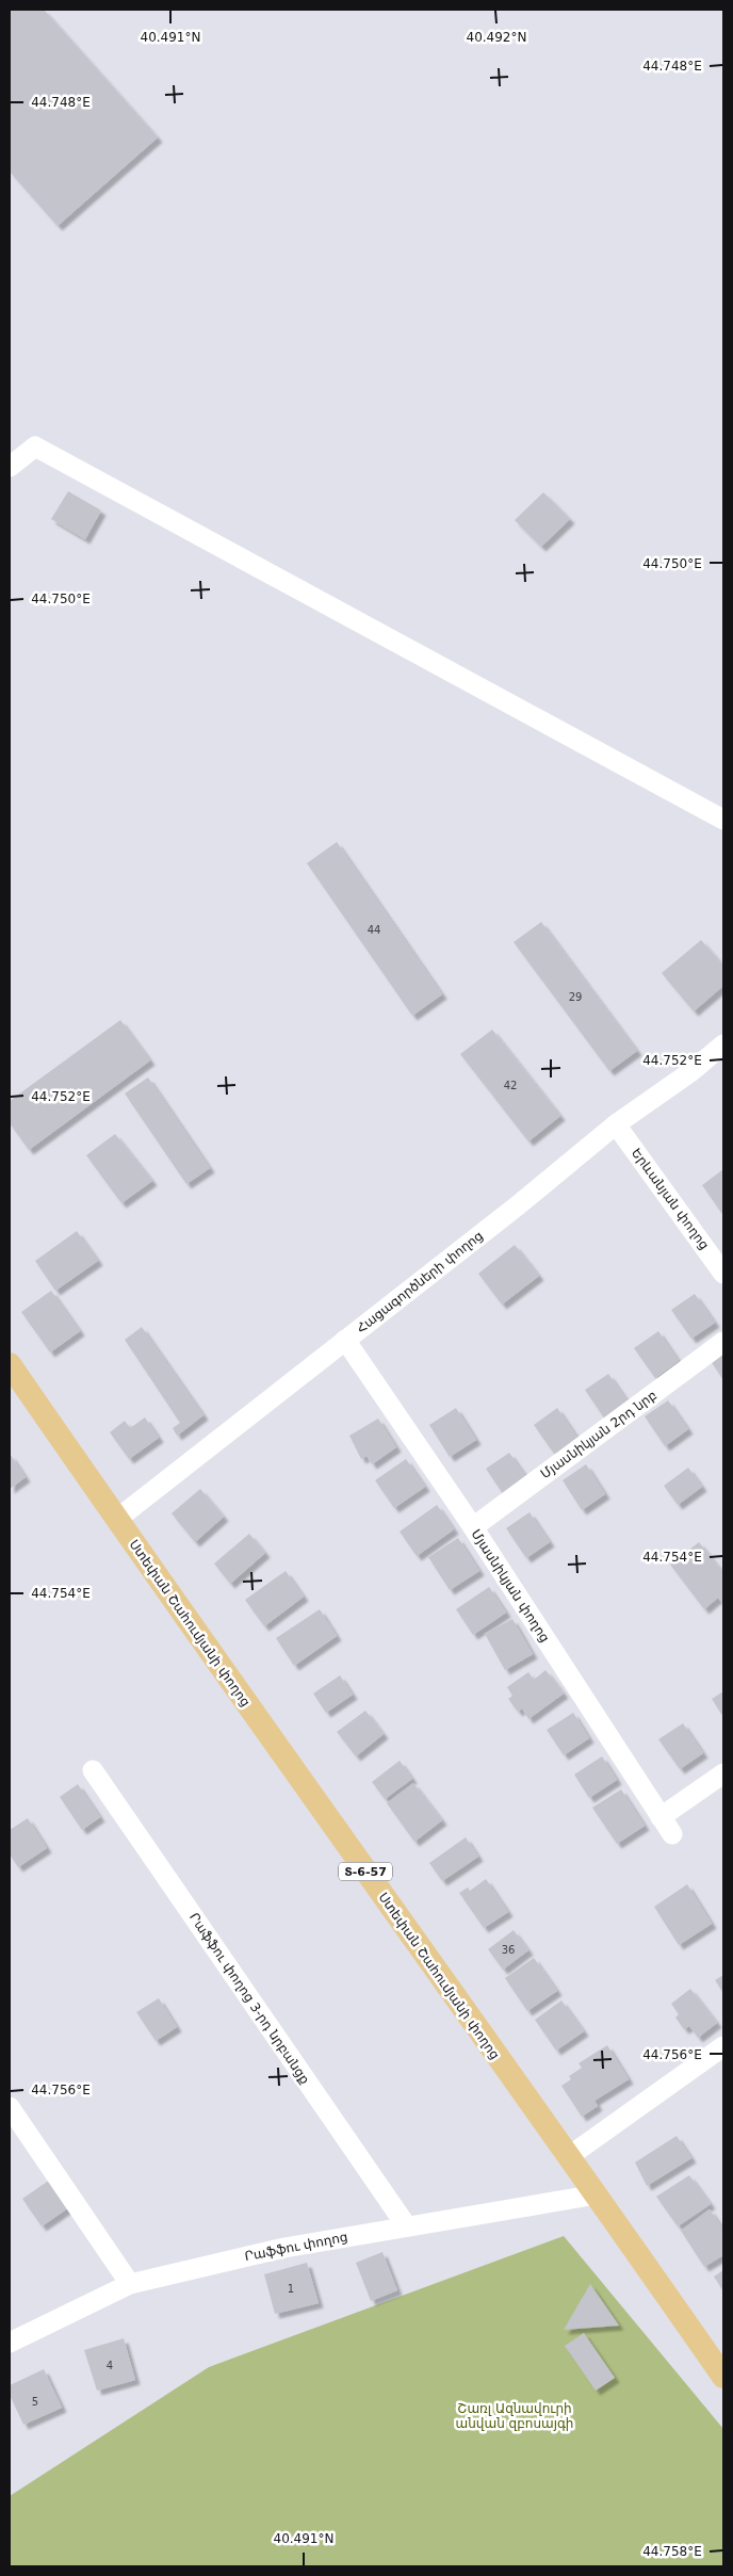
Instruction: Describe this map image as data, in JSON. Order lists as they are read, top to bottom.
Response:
{
  "streets": {
    "main road": ["Ստեփան Շահումյանի փողոց", "Տ-6-57"],
    "street": [
      "Երևանյան փողոց",
      "Հացագործների փողոց",
      "Մյասնիկյան 2րդ նրբ",
      "Մյասնիկյան փողոց",
      "Րաֆֆու փողոց 3-րդ նրբանցք",
      "Րաֆֆու փողոց"
    ]
  },
  "crossings": [
    ["Երևանյան փողոց", "Հացագործների փողոց"],
    ["Հացագործների փողոց", "Մյասնիկյան փողոց"],
    ["Հացագործների փողոց", "Ստեփան Շահումյանի փողոց"],
    ["Մյասնիկյան 2րդ նրբ", "Մյասնիկյան փողոց"],
    ["Ստեփան Շահումյանի փողոց", "Րաֆֆու փողոց"],
    ["Րաֆֆու փողոց 3-րդ նրբանցք", "Րաֆֆու փողոց"]
  ],
  "parks": ["Շառլ Ազնավուրի անվան զբոսայգի"],
  "house_numbers": [
    "44",
    "29",
    "42",
    "36",
    "1",
    "4",
    "5"
  ],
  "coordinates": [
    "40.491°N",
    "40.492°N",
    "44.748°E",
    "44.750°E",
    "44.752°E",
    "44.754°E",
    "44.756°E",
    "44.758°E"
  ]
}
